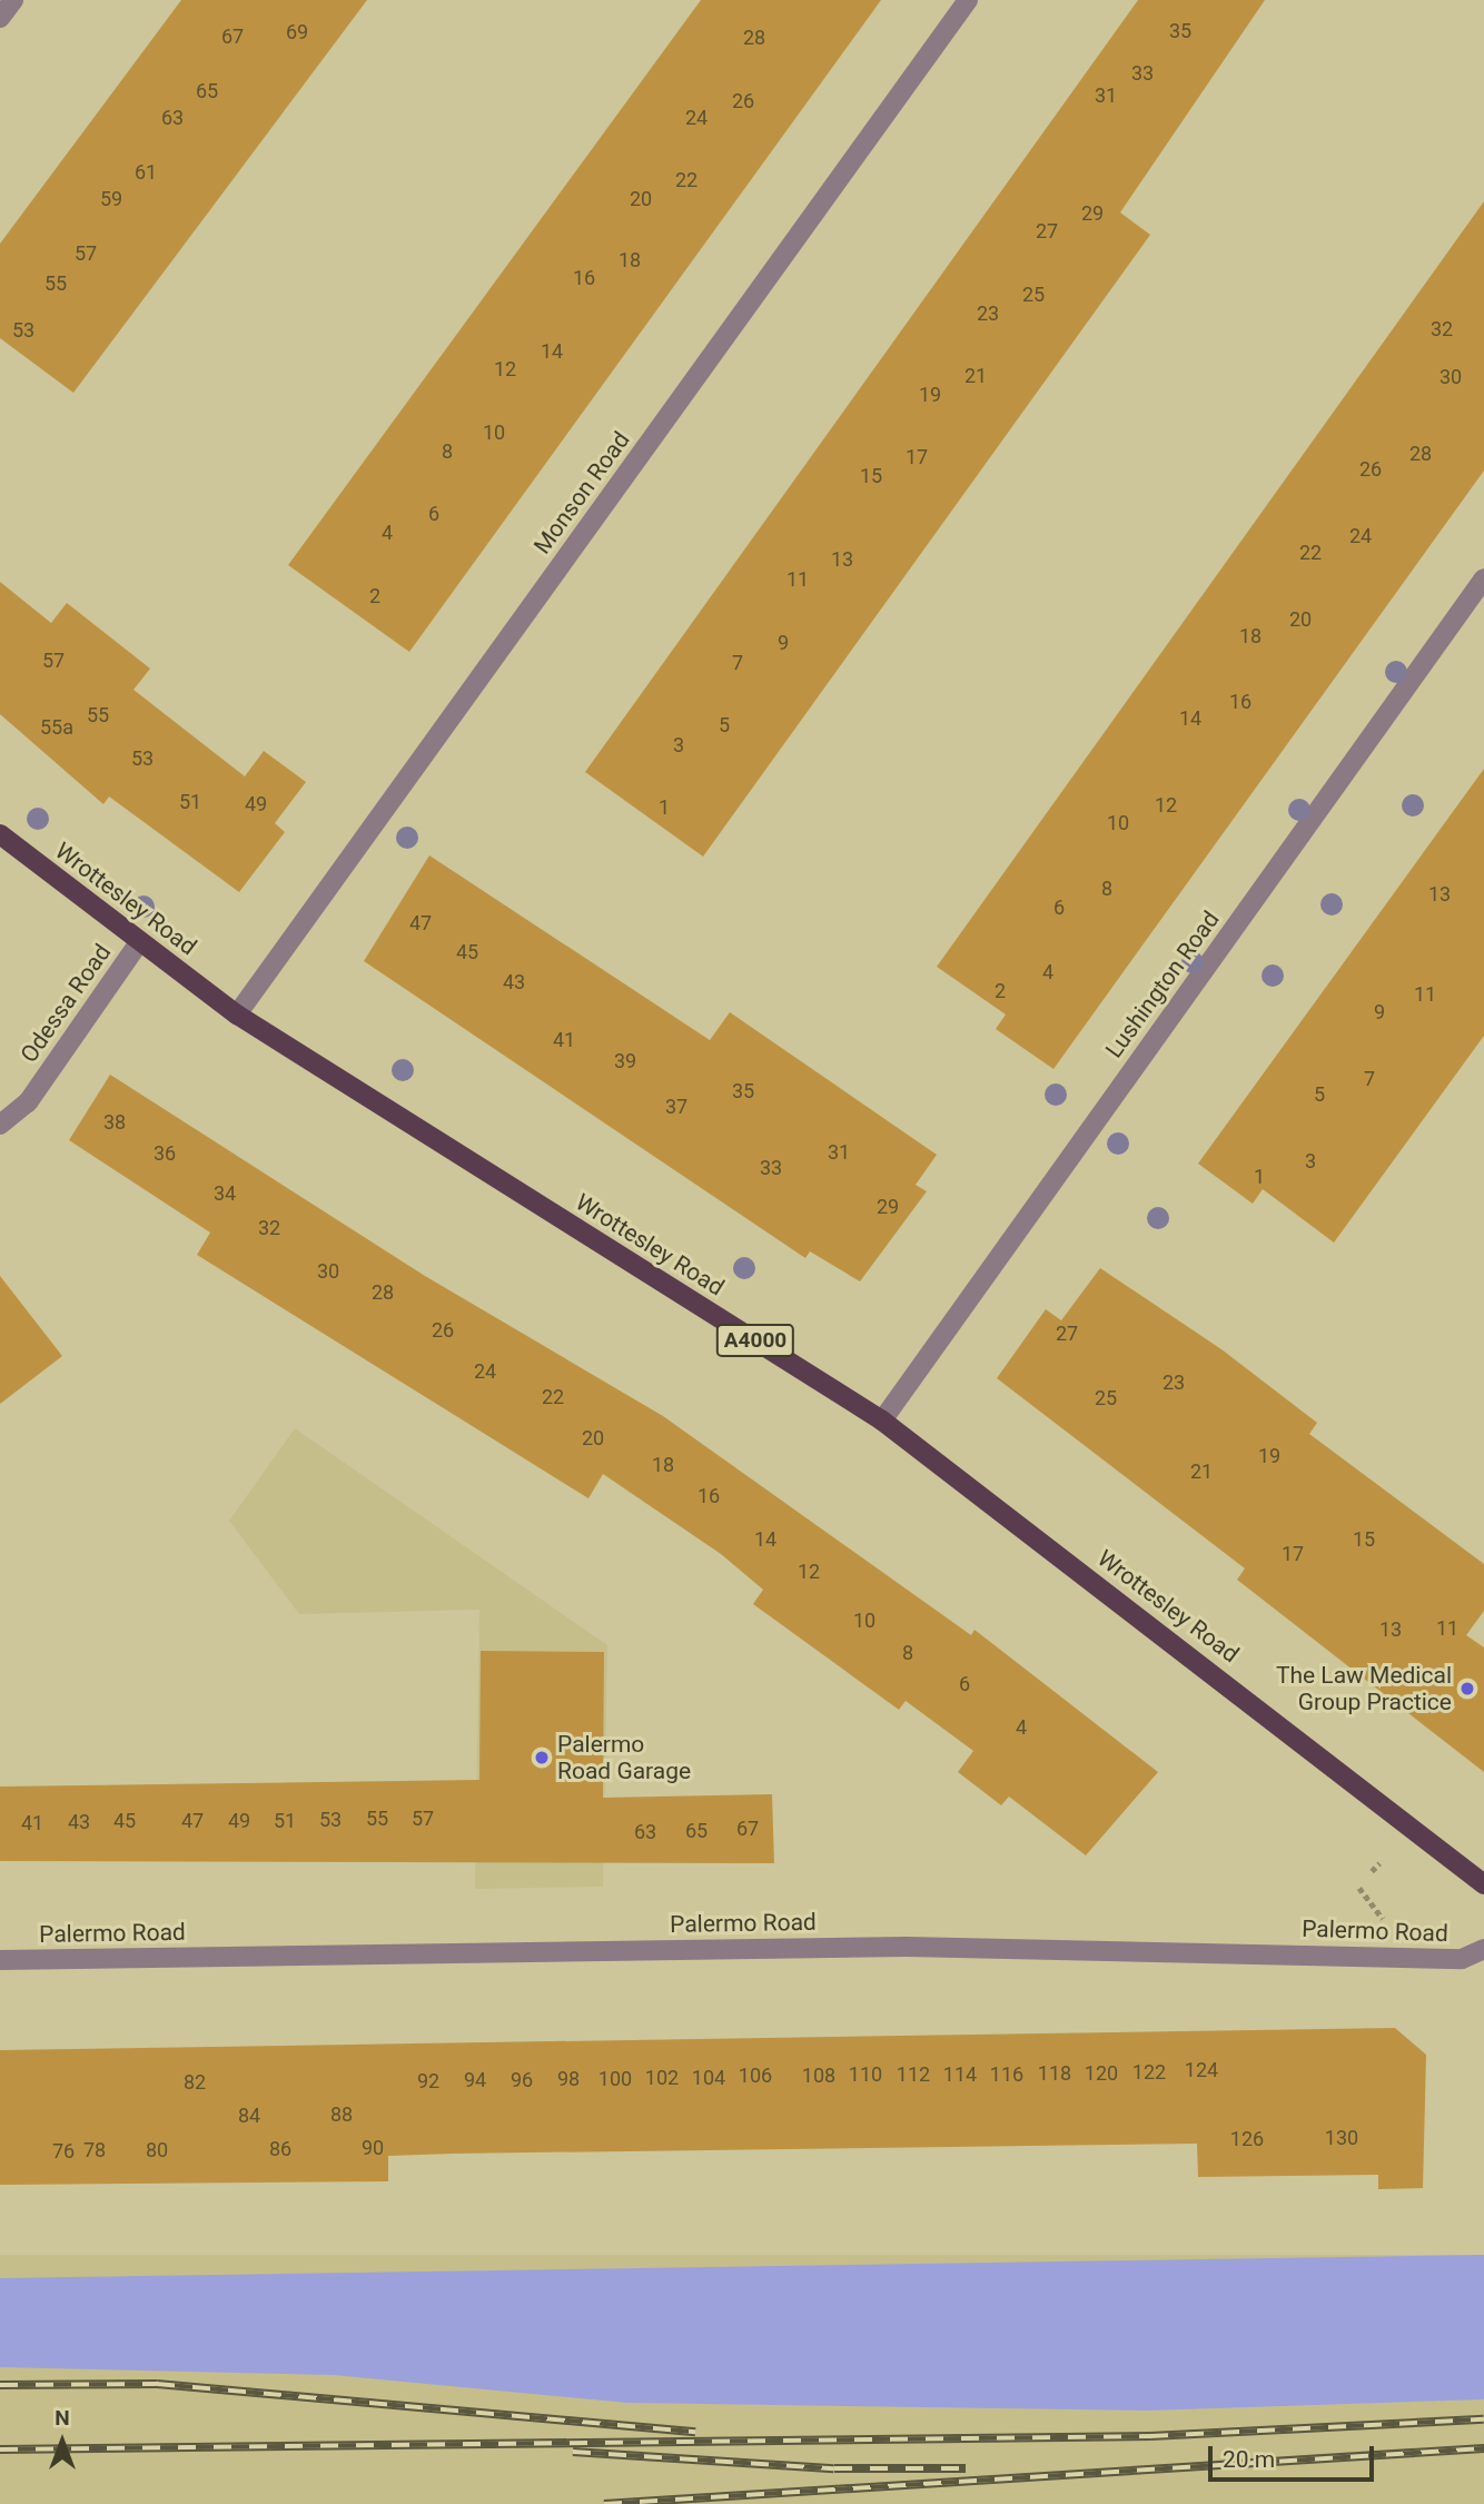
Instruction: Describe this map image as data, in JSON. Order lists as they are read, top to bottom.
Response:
{
  "streets": {
    "main road": ["Wrottesley Road", "A4000"],
    "street": [
      "Monson Road",
      "Lushington Road",
      "Odessa Road",
      "Palermo Road"
    ]
  },
  "crossings": [
    ["Monson Road", "Wrottesley Road"],
    ["Wrottesley Road", "Lushington Road"],
    ["Wrottesley Road", "Odessa Road"]
  ],
  "places": ["The Law Medical Group Practice", "Palermo Road Garage"],
  "house_numbers": [
    "35",
    "69",
    "67",
    "28",
    "33",
    "65",
    "31",
    "26",
    "63",
    "24",
    "61",
    "22",
    "59",
    "20",
    "29",
    "27",
    "57",
    "18",
    "16",
    "55",
    "25",
    "23",
    "32",
    "53",
    "14",
    "12",
    "21",
    "30",
    "19",
    "10",
    "8",
    "28",
    "17",
    "26",
    "15",
    "6",
    "4",
    "24",
    "22",
    "13",
    "11",
    "2",
    "20",
    "18",
    "9",
    "57",
    "7",
    "16",
    "55",
    "14",
    "5",
    "55a",
    "3",
    "53",
    "51",
    "49",
    "12",
    "1",
    "10",
    "8",
    "13",
    "6",
    "47",
    "45",
    "4",
    "43",
    "2",
    "11",
    "9",
    "41",
    "39",
    "7",
    "35",
    "5",
    "37",
    "38",
    "31",
    "36",
    "3",
    "33",
    "1",
    "34",
    "29",
    "32",
    "30",
    "28",
    "26",
    "27",
    "24",
    "23",
    "22",
    "25",
    "20",
    "19",
    "18",
    "21",
    "16",
    "14",
    "15",
    "17",
    "12",
    "10",
    "11",
    "13",
    "8",
    "6",
    "4",
    "55",
    "57",
    "53",
    "45",
    "47",
    "49",
    "51",
    "43",
    "41",
    "67",
    "65",
    "63",
    "124",
    "122",
    "118",
    "120",
    "110",
    "112",
    "114",
    "116",
    "106",
    "108",
    "102",
    "104",
    "98",
    "100",
    "94",
    "96",
    "92",
    "82",
    "88",
    "84",
    "130",
    "126",
    "90",
    "86",
    "78",
    "80",
    "76"
  ],
  "scale_bar": "20 m",
  "north": "top"
}
